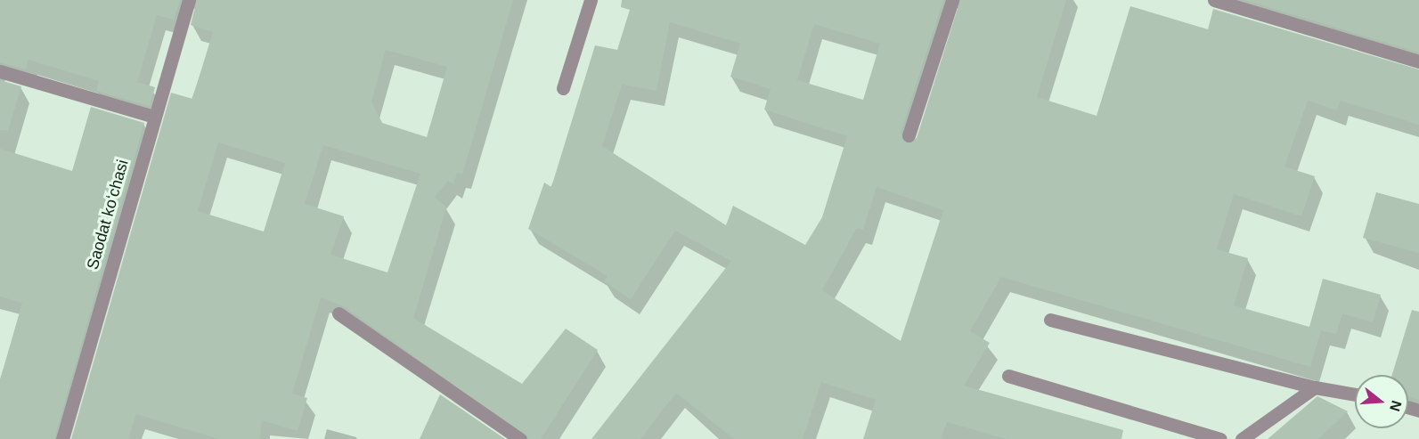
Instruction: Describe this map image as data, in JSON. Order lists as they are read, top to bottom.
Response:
{
  "streets": {
    "street": ["Saodat koʻchasi"]
  },
  "north": "right"
}
